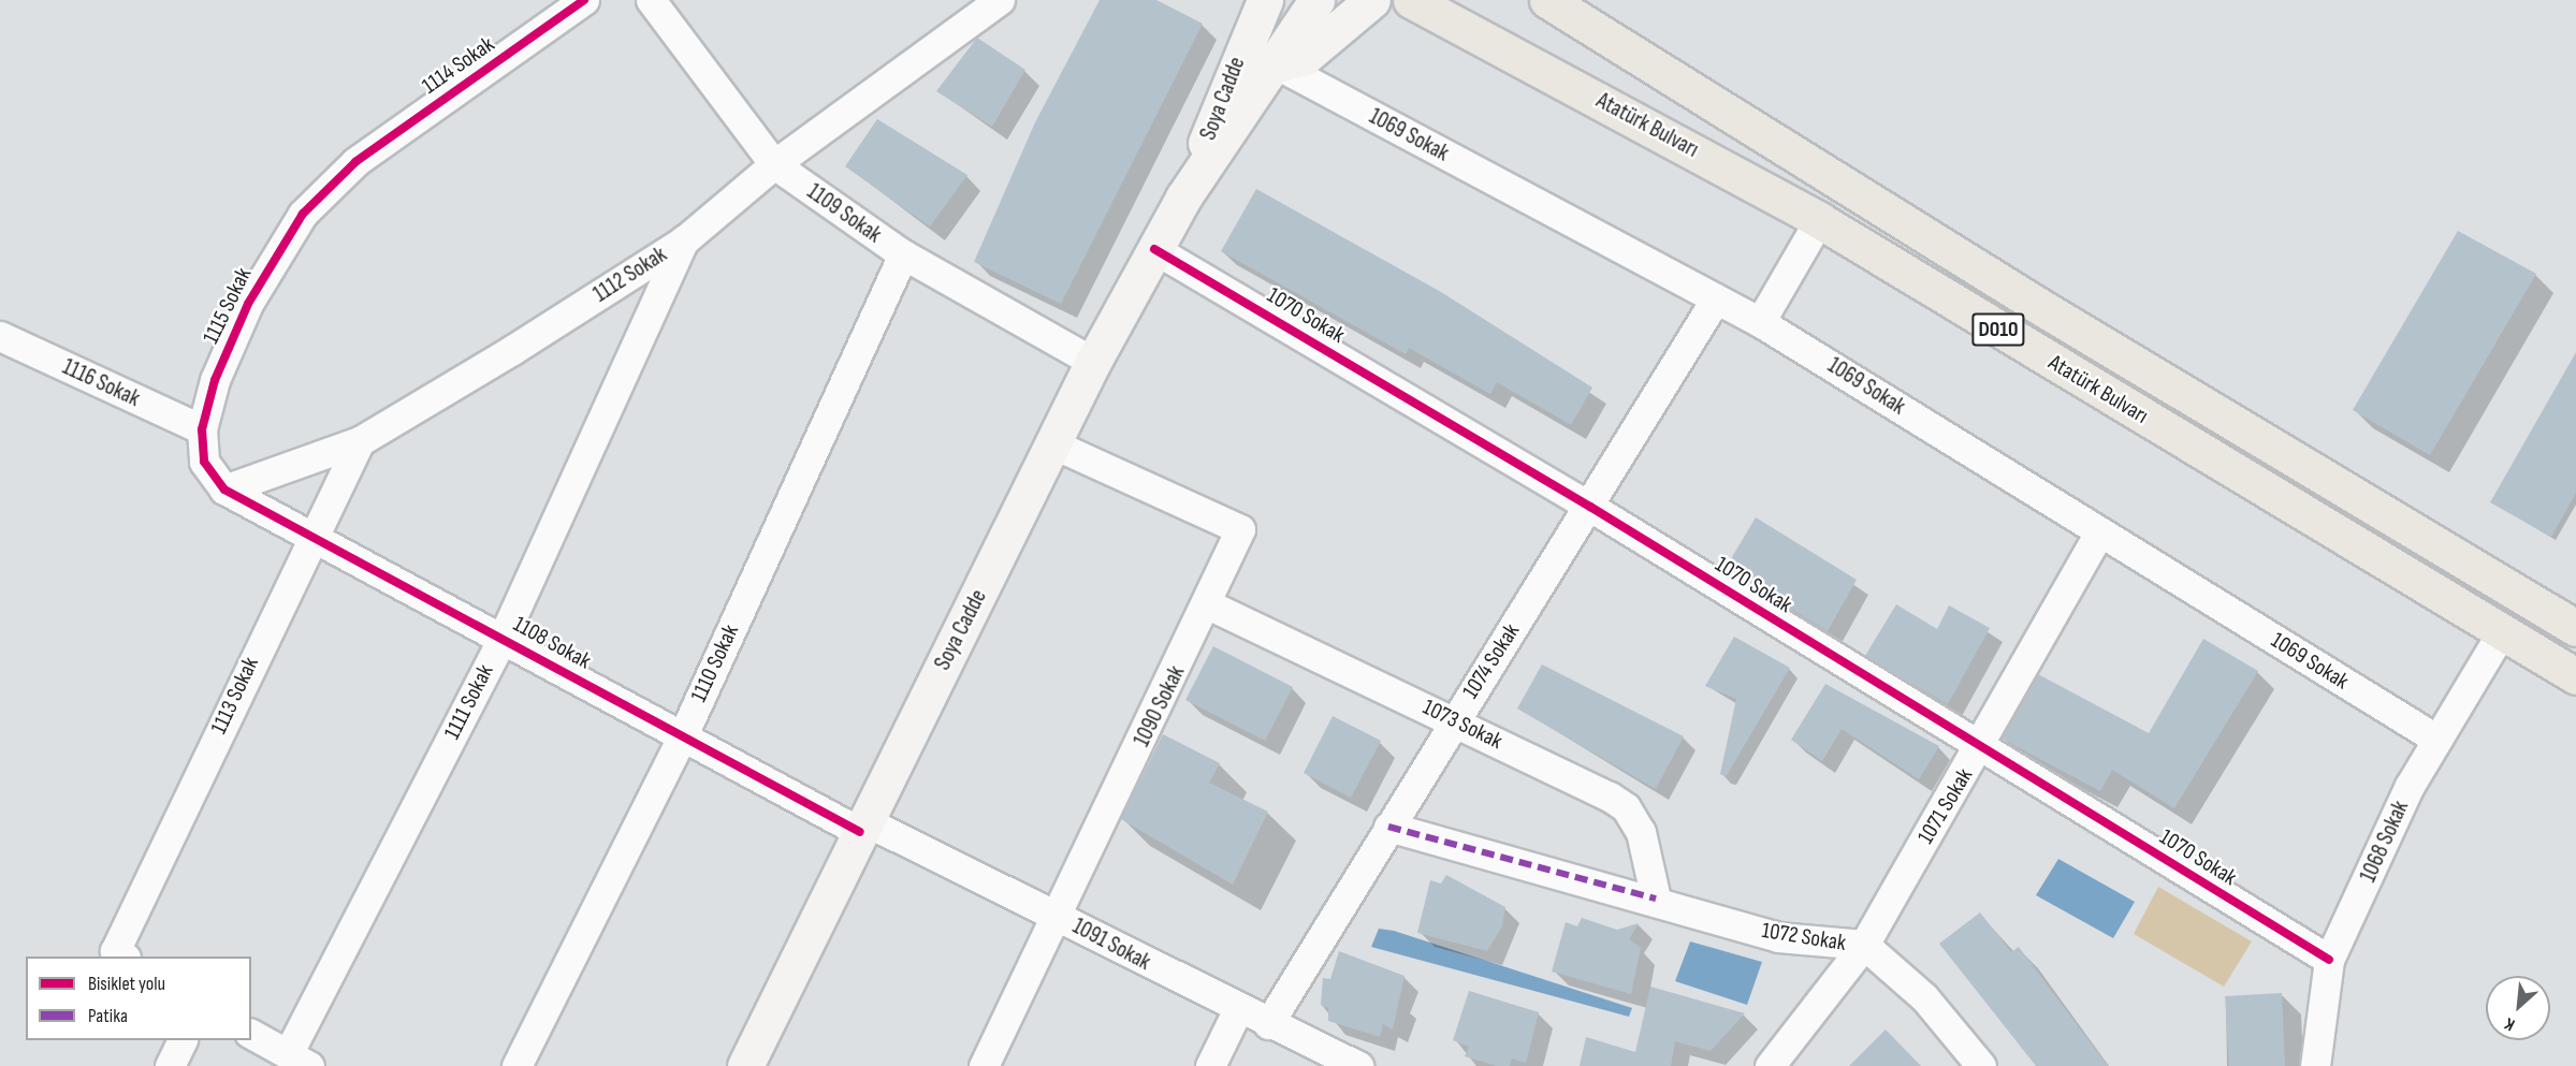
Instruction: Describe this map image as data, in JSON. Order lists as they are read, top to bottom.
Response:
{
  "streets": {
    "highway": ["Atatürk Bulvarı", "D010"],
    "main road": ["Soya Cadde"],
    "street": [
      "1114 Sokak",
      "1069 Sokak",
      "1109 Sokak",
      "1112 Sokak",
      "1115 Sokak",
      "1070 Sokak",
      "1116 Sokak",
      "1108 Sokak",
      "1074 Sokak",
      "1110 Sokak",
      "1113 Sokak",
      "1111 Sokak",
      "1090 Sokak",
      "1073 Sokak",
      "1071 Sokak",
      "1068 Sokak",
      "1072 Sokak",
      "1091 Sokak"
    ]
  },
  "crossings": [
    ["1114 Sokak", "1115 Sokak"],
    ["Soya Cadde", "1069 Sokak"],
    ["Soya Cadde", "1109 Sokak"],
    ["Soya Cadde", "1070 Sokak"],
    ["Soya Cadde", "1108 Sokak"],
    ["Soya Cadde", "1090 Sokak"],
    ["Soya Cadde", "1091 Sokak"],
    ["Atatürk Bulvarı", "1068 Sokak"],
    ["1069 Sokak", "1074 Sokak"],
    ["1069 Sokak", "1071 Sokak"],
    ["1069 Sokak", "1068 Sokak"],
    ["1109 Sokak", "1112 Sokak"],
    ["1109 Sokak", "1110 Sokak"],
    ["1112 Sokak", "1115 Sokak"],
    ["1112 Sokak", "1108 Sokak"],
    ["1112 Sokak", "1113 Sokak"],
    ["1112 Sokak", "1111 Sokak"],
    ["1115 Sokak", "1116 Sokak"],
    ["1115 Sokak", "1108 Sokak"],
    ["1070 Sokak", "1074 Sokak"],
    ["1070 Sokak", "1071 Sokak"],
    ["1070 Sokak", "1068 Sokak"],
    ["1108 Sokak", "1110 Sokak"],
    ["1108 Sokak", "1113 Sokak"],
    ["1108 Sokak", "1111 Sokak"],
    ["1108 Sokak", "1091 Sokak"],
    ["1074 Sokak", "1073 Sokak"],
    ["1074 Sokak", "1072 Sokak"],
    ["1074 Sokak", "1091 Sokak"],
    ["1090 Sokak", "1073 Sokak"],
    ["1090 Sokak", "1091 Sokak"],
    ["1073 Sokak", "1072 Sokak"],
    ["1071 Sokak", "1072 Sokak"]
  ],
  "legend": ["Bisiklet yolu", "Patika"],
  "north": "bottom left"
}
